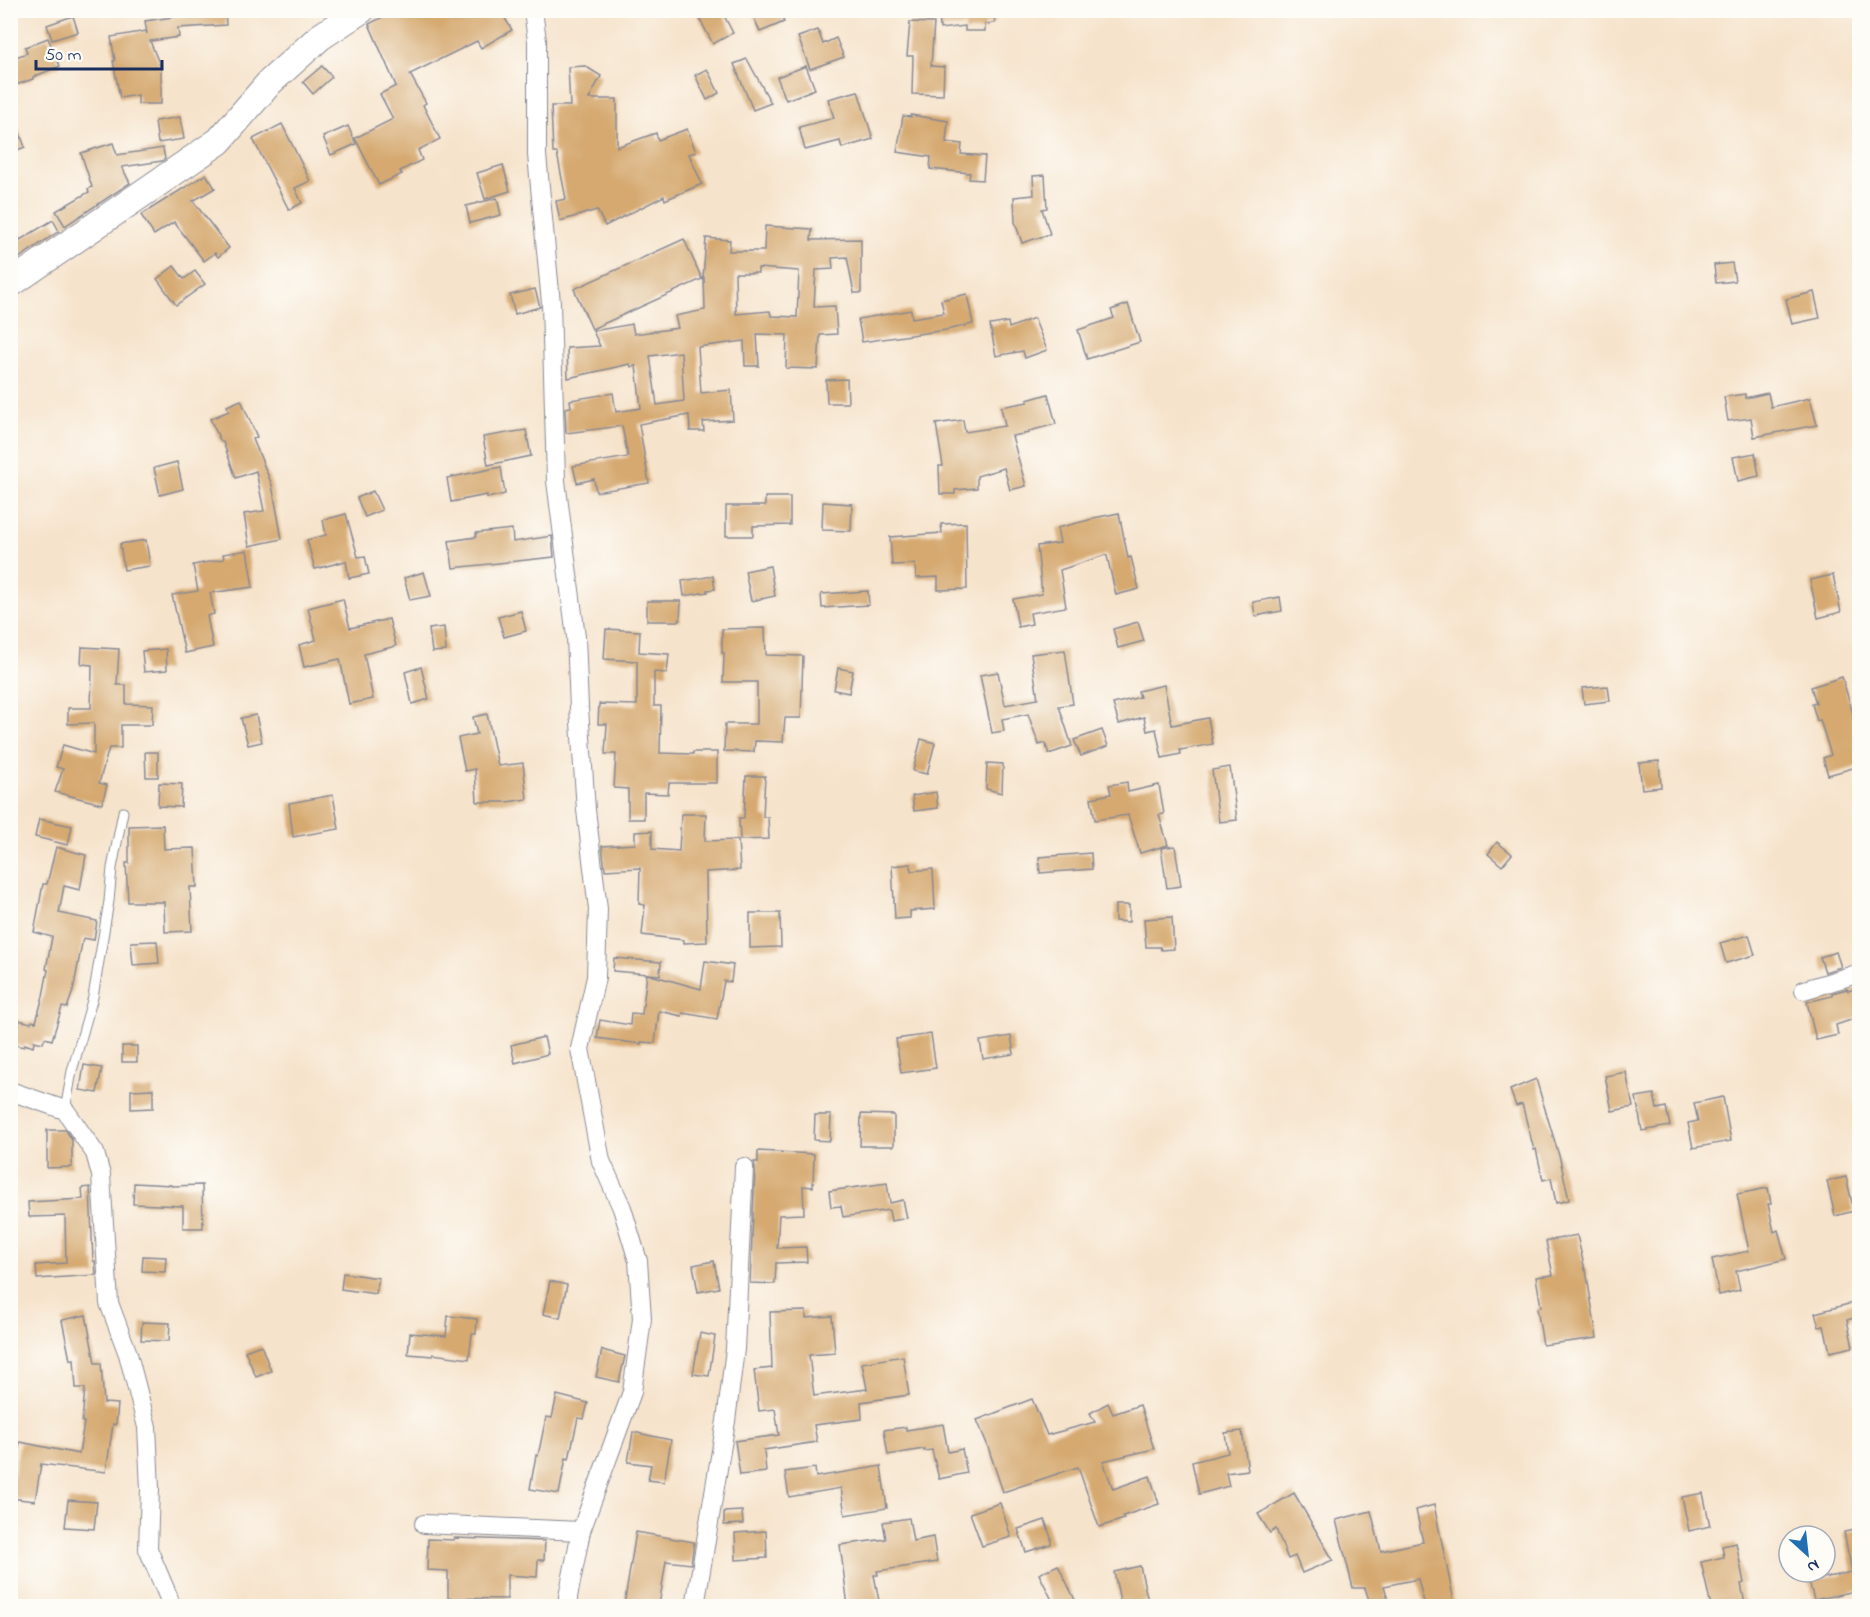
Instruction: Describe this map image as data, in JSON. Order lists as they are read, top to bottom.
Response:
{
  "scale_bar": "50 m",
  "north": "bottom right"
}
